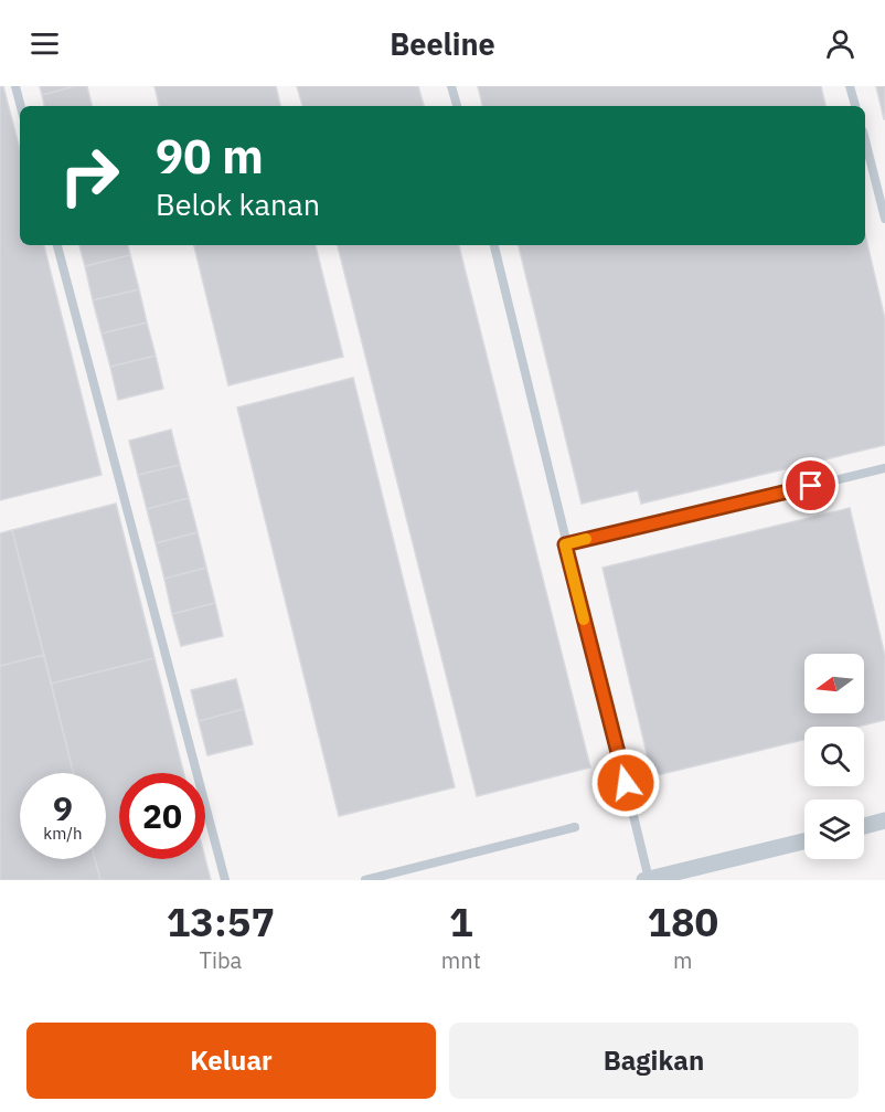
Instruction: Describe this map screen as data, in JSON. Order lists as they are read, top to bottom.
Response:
{
  "north": "left",
  "page": {
    "header": "Beeline",
    "turn": ["90 m", "Belok kanan"],
    "speed": "9 km/h",
    "limit": "20",
    "eta": [
      "13:57",
      "Tiba",
      "1",
      "mnt",
      "180",
      "m"
    ],
    "buttons": ["Keluar", "Bagikan"]
  }
}
